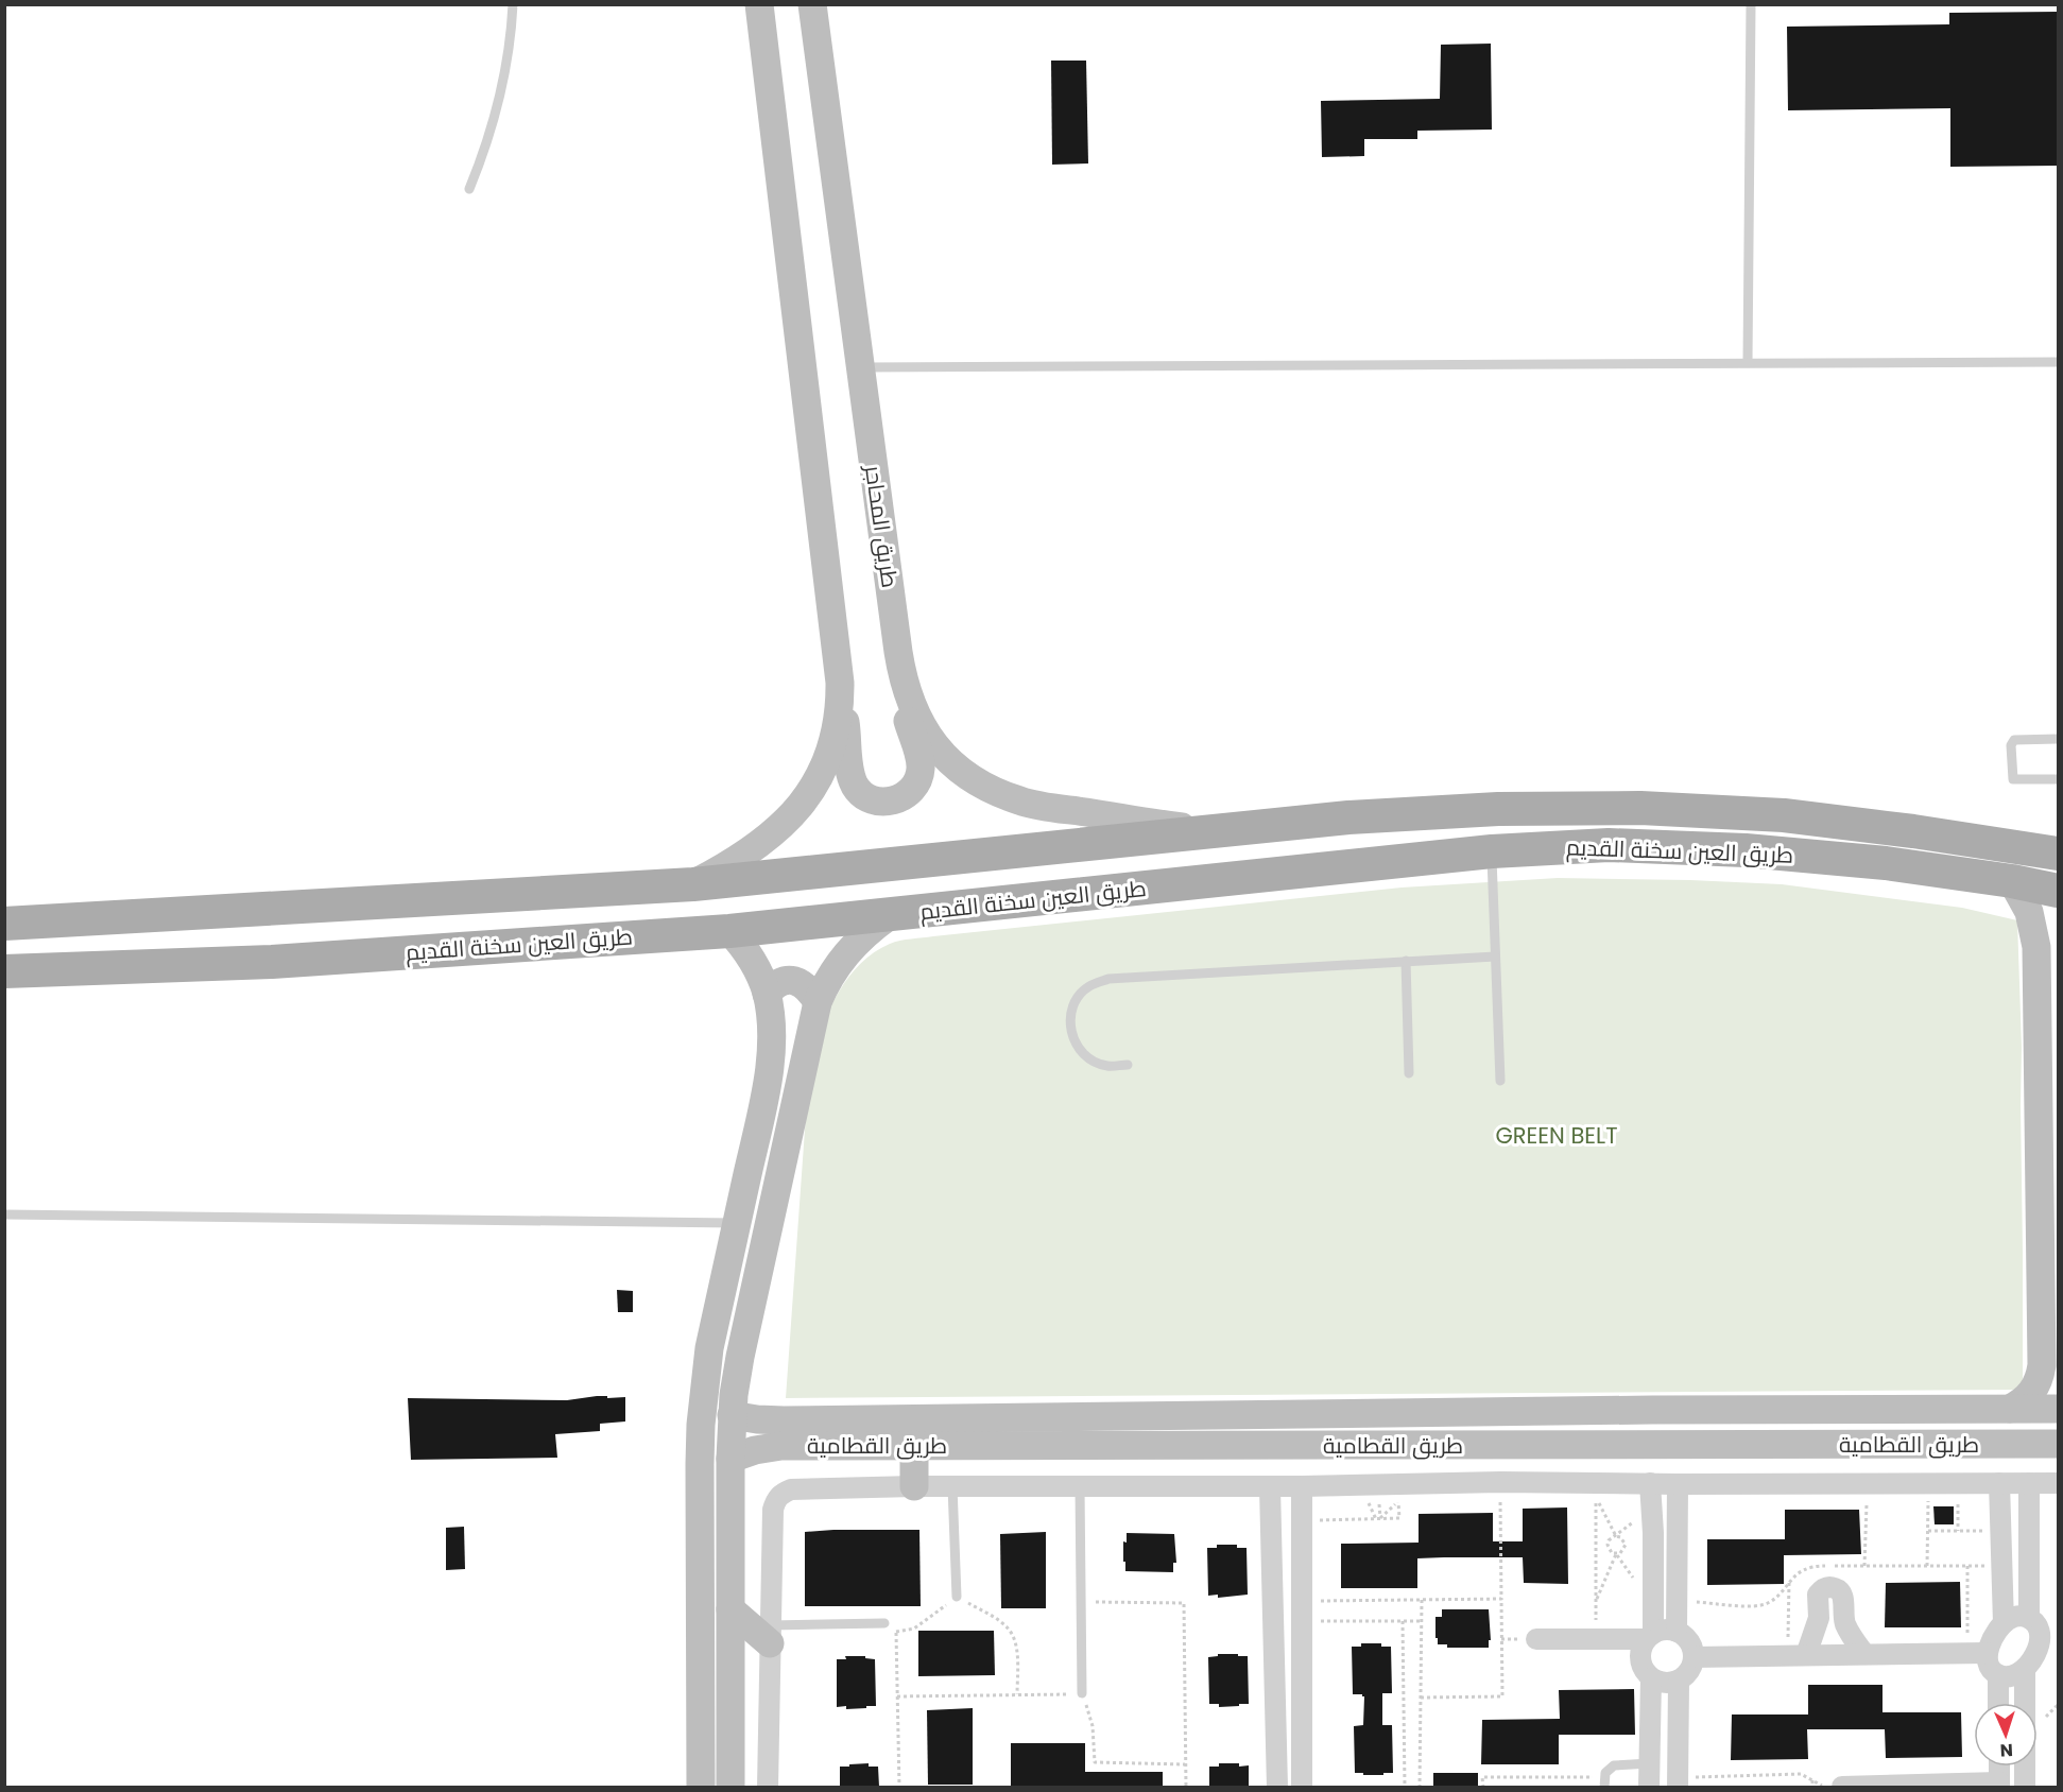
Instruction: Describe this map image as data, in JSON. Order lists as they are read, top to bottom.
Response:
{
  "streets": {
    "main road": ["طريق العين سخنة القديم"],
    "street": ["طريق المحاجر", "طريق القطامية"]
  },
  "crossings": [
    ["طريق المحاجر", "طريق العين سخنة القديم"]
  ],
  "parks": ["GREEN BELT"],
  "north": "bottom"
}
